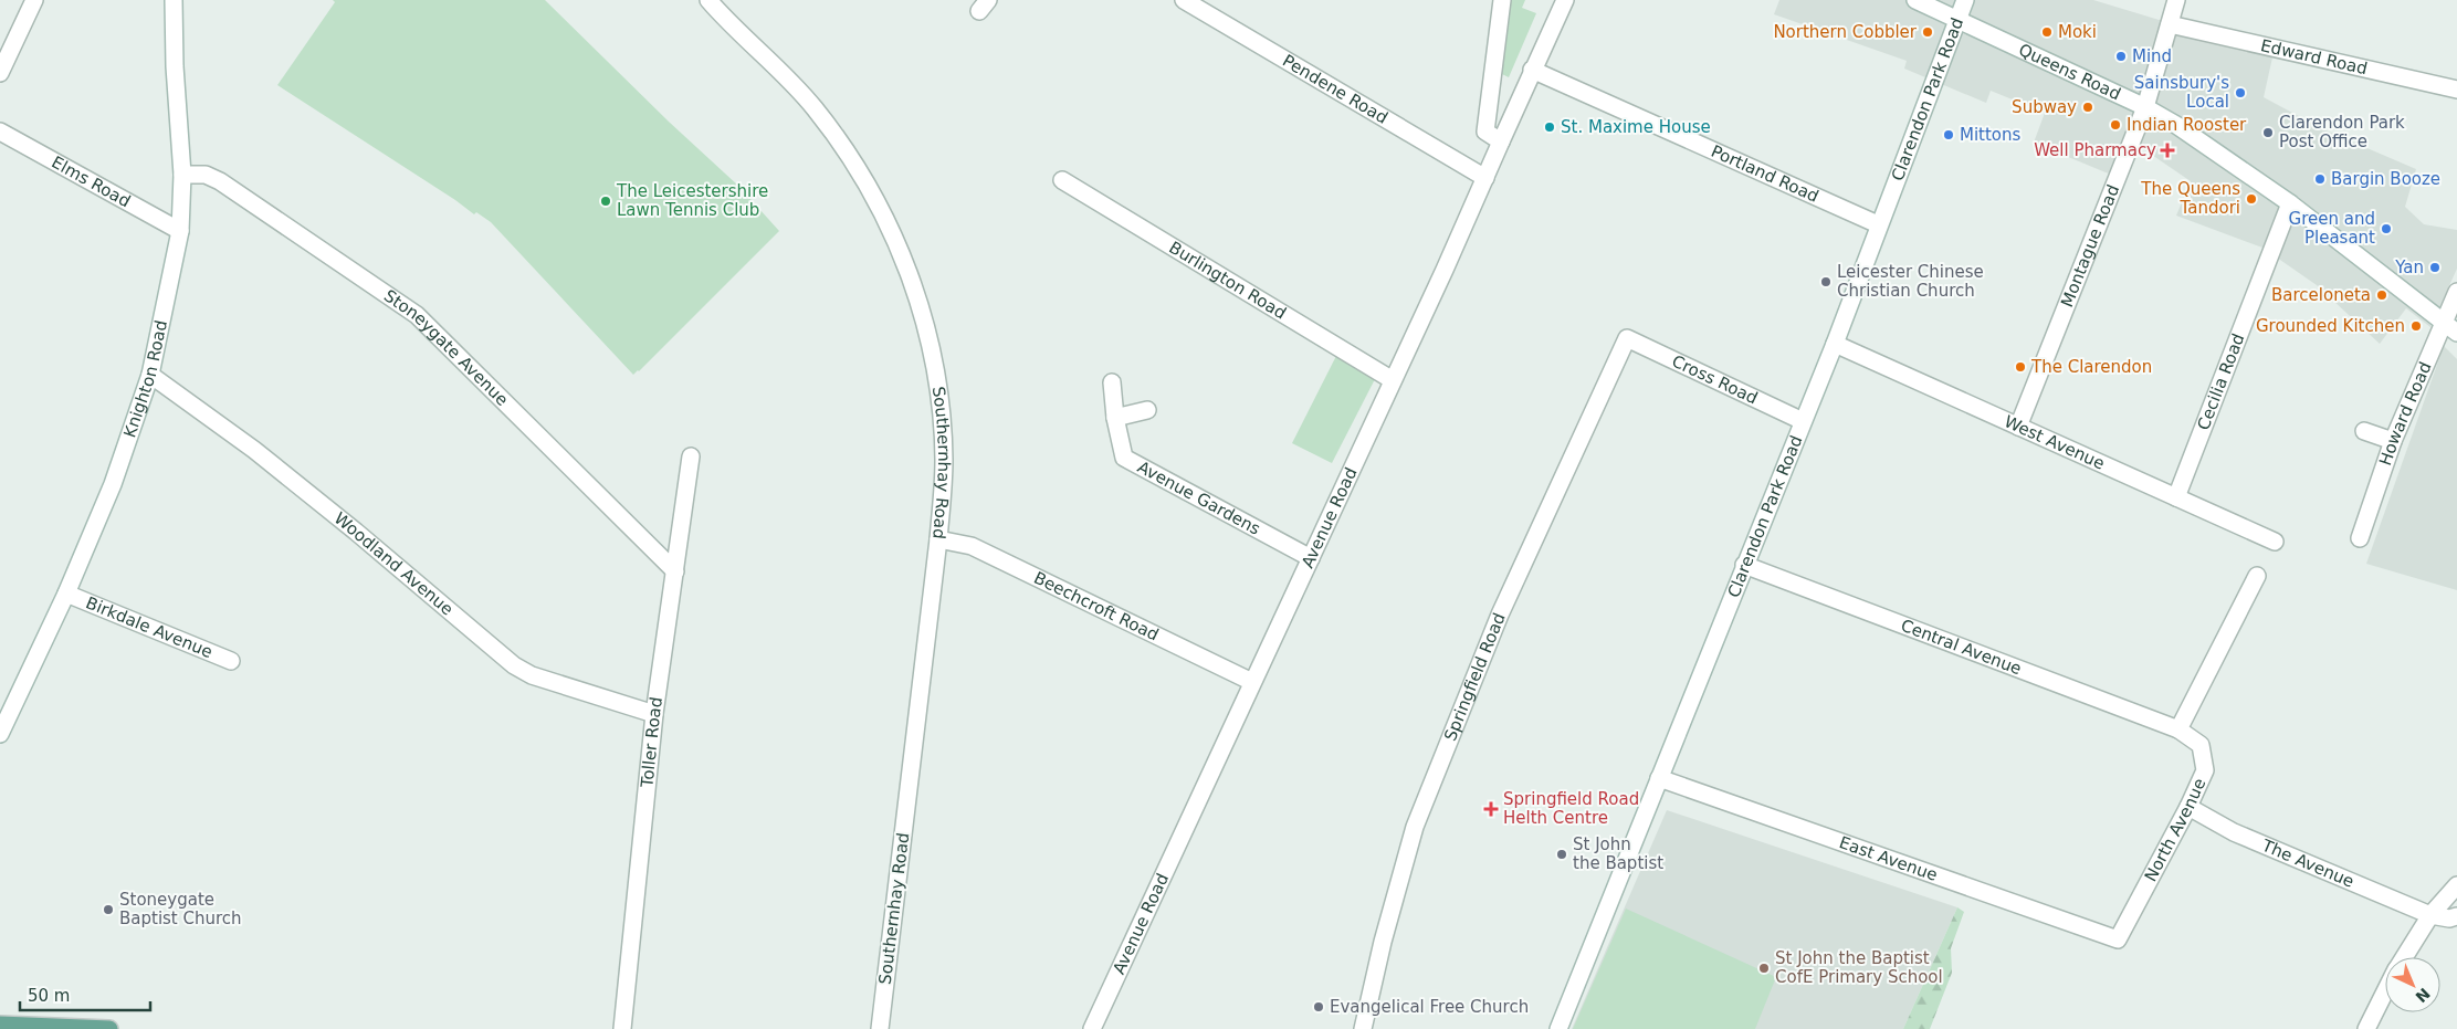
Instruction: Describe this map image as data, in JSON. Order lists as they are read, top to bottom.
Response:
{
  "streets": {
    "street": [
      "Edward Road",
      "Queens Road",
      "Pendene Road",
      "Clarendon Park Road",
      "Portland Road",
      "Elms Road",
      "Montague Road",
      "Burlington Road",
      "Stoneygate Avenue",
      "Knighton Road",
      "Cross Road",
      "Cecilia Road",
      "Howard Road",
      "West Avenue",
      "Southernhay Road",
      "Avenue Gardens",
      "Avenue Road",
      "Woodland Avenue",
      "Beechcroft Road",
      "Birkdale Avenue",
      "Central Avenue",
      "Springfield Road",
      "Toller Road",
      "North Avenue",
      "East Avenue",
      "The Avenue"
    ]
  },
  "crossings": [
    ["Edward Road", "Montague Road"],
    ["Queens Road", "Clarendon Park Road"],
    ["Queens Road", "Montague Road"],
    ["Queens Road", "Cecilia Road"],
    ["Queens Road", "Howard Road"],
    ["Pendene Road", "Avenue Road"],
    ["Clarendon Park Road", "Portland Road"],
    ["Clarendon Park Road", "Cross Road"],
    ["Clarendon Park Road", "West Avenue"],
    ["Clarendon Park Road", "Central Avenue"],
    ["Clarendon Park Road", "East Avenue"],
    ["Portland Road", "Avenue Road"],
    ["Elms Road", "Knighton Road"],
    ["Montague Road", "West Avenue"],
    ["Burlington Road", "Avenue Road"],
    ["Stoneygate Avenue", "Knighton Road"],
    ["Stoneygate Avenue", "Toller Road"],
    ["Knighton Road", "Woodland Avenue"],
    ["Knighton Road", "Birkdale Avenue"],
    ["Cross Road", "Springfield Road"],
    ["Cecilia Road", "West Avenue"],
    ["Southernhay Road", "Beechcroft Road"],
    ["Avenue Gardens", "Avenue Road"],
    ["Avenue Road", "Beechcroft Road"],
    ["Woodland Avenue", "Toller Road"],
    ["Central Avenue", "North Avenue"],
    ["North Avenue", "East Avenue"],
    ["North Avenue", "The Avenue"]
  ],
  "places": {
    "other": [
      "Northern Cobbler",
      "Moki",
      "Mind",
      "Sainsbury's Local",
      "Subway",
      "Indian Rooster",
      "St. Maxime House",
      "Clarendon Park Post Office",
      "Mittons",
      "Bargin Booze",
      "The Queens Tandori",
      "The Leicestershire Lawn Tennis Club",
      "Green and Pleasant",
      "Yan",
      "Leicester Chinese Christian Church",
      "Barceloneta",
      "Grounded Kitchen",
      "The Clarendon",
      "St John the Baptist",
      "Stoneygate Baptist Church",
      "St John the Baptist CofE Primary School",
      "Evangelical Free Church"
    ],
    "health": ["Well Pharmacy", "Springfield Road Helth Centre"]
  },
  "scale_bar": "50 m",
  "north": "bottom right"
}
